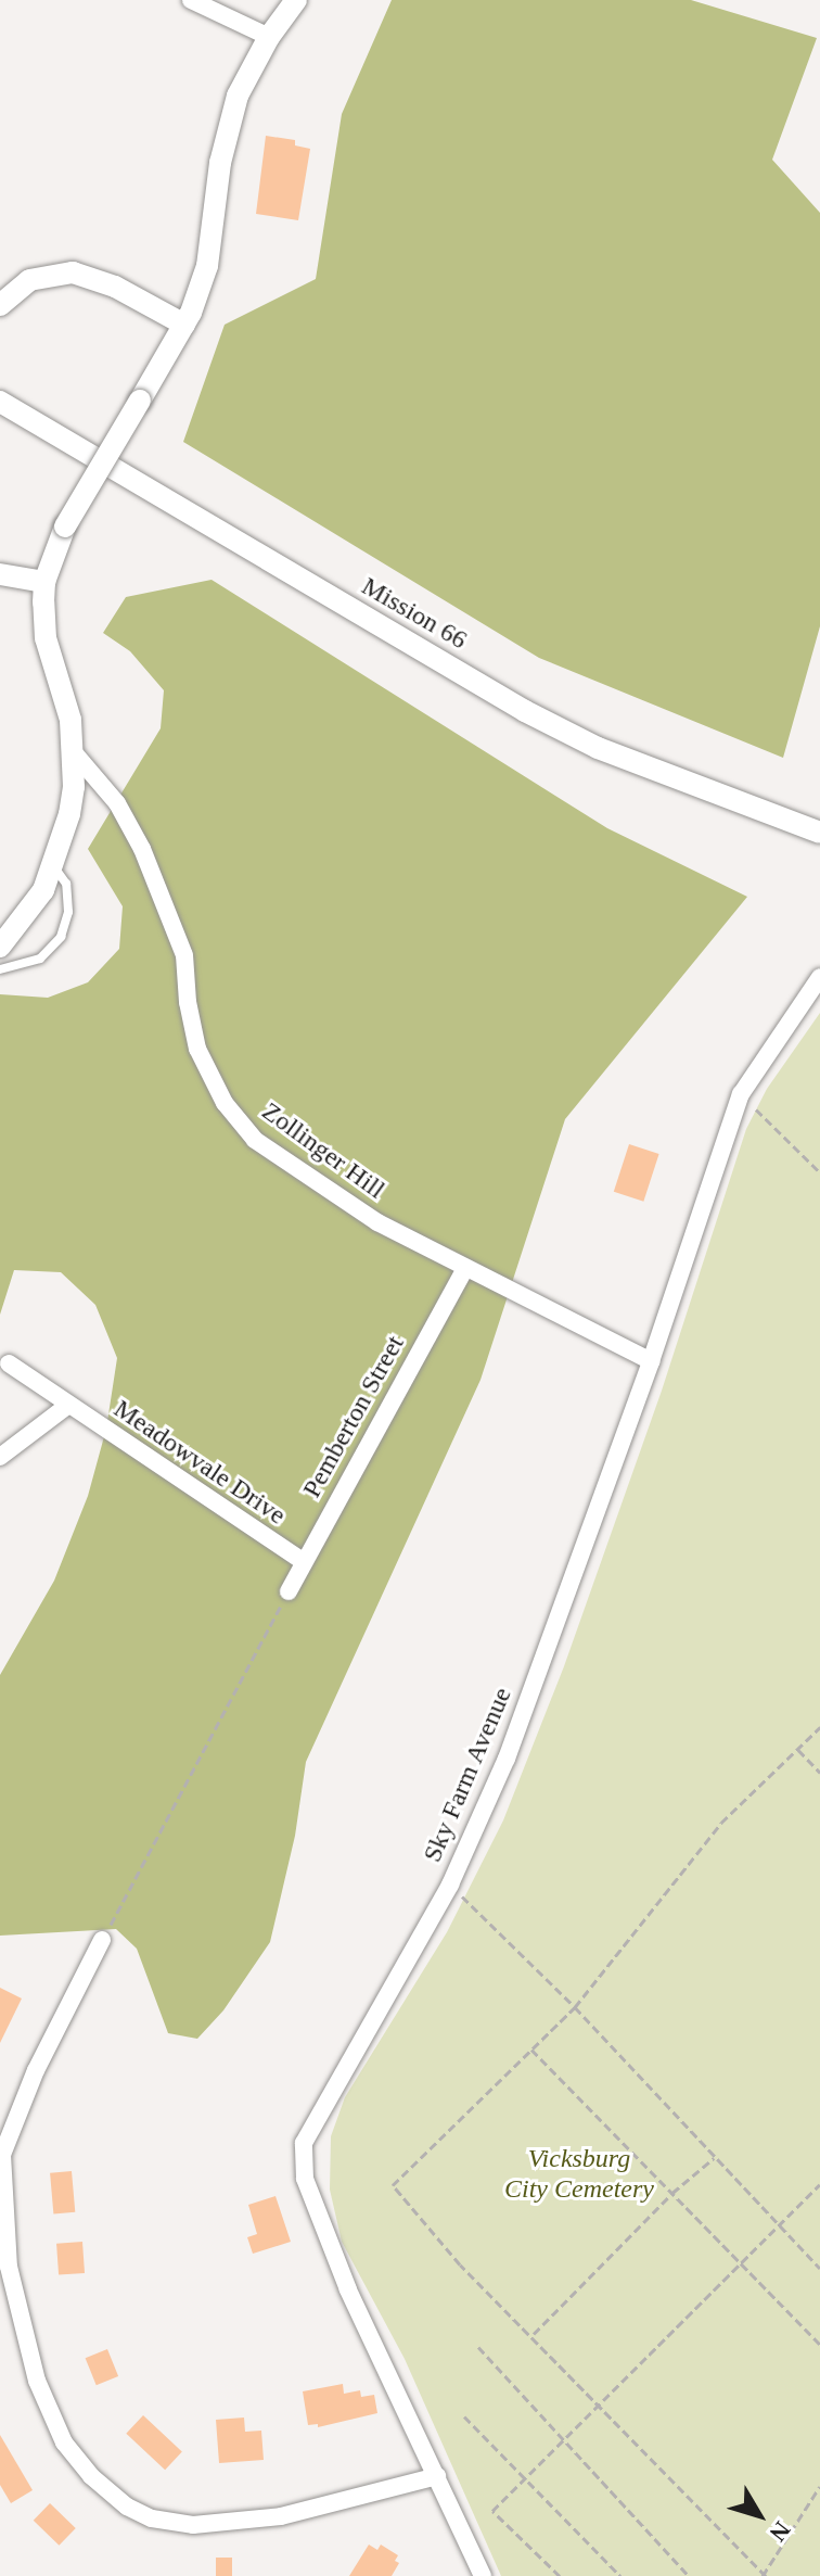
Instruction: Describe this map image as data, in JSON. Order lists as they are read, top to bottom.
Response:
{
  "streets": {
    "street": [
      "Mission 66",
      "Zollinger Hill",
      "Pemberton Street",
      "Meadowvale Drive",
      "Sky Farm Avenue"
    ]
  },
  "crossings": [
    ["Zollinger Hill", "Pemberton Street"],
    ["Zollinger Hill", "Sky Farm Avenue"],
    ["Pemberton Street", "Meadowvale Drive"]
  ],
  "parks": ["Vicksburg City Cemetery"],
  "north": "bottom right"
}
